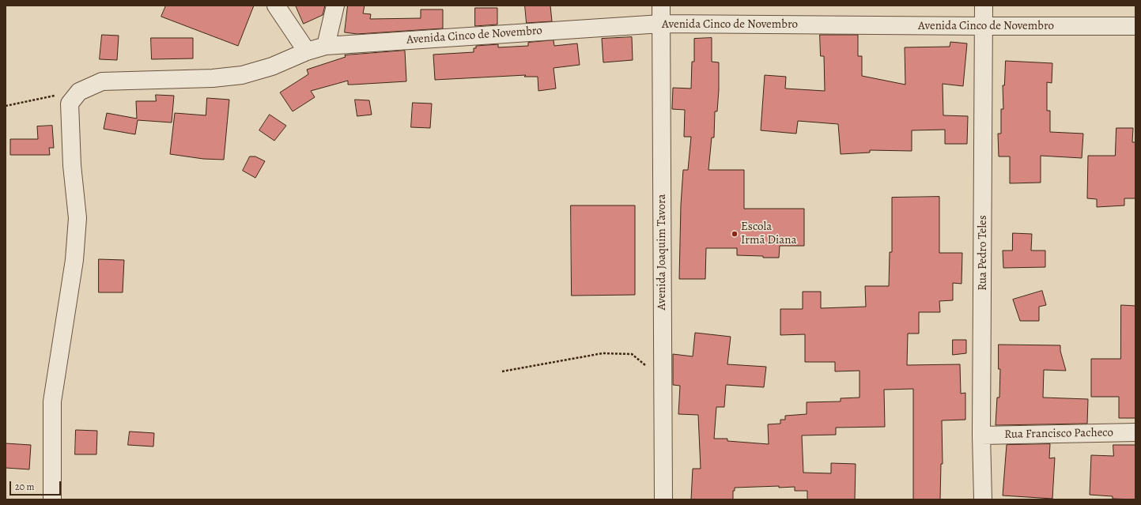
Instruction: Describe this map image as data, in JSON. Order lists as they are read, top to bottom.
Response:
{
  "streets": {
    "street": [
      "Avenida Cinco de Novembro",
      "Avenida Joaquim Tavora",
      "Rua Pedro Teles",
      "Rua Francisco Pacheco"
    ]
  },
  "crossings": [
    ["Avenida Cinco de Novembro", "Avenida Joaquim Tavora"],
    ["Avenida Cinco de Novembro", "Rua Pedro Teles"],
    ["Rua Pedro Teles", "Rua Francisco Pacheco"]
  ],
  "places": ["Escola Irmã Diana"],
  "scale_bar": "20 m"
}
